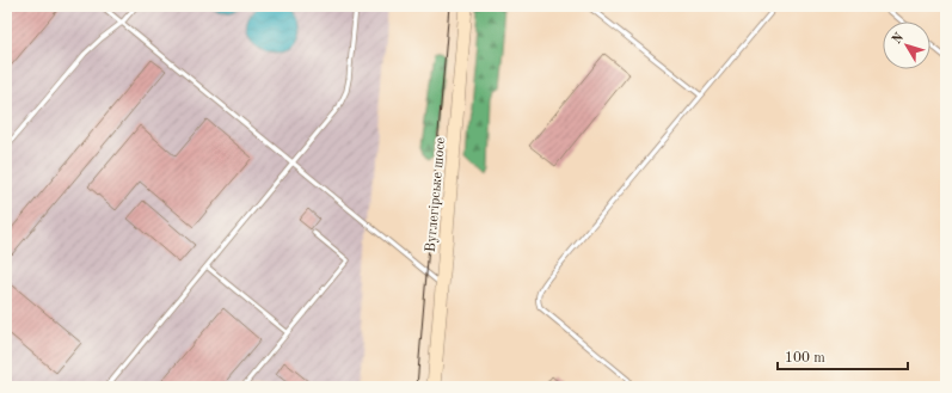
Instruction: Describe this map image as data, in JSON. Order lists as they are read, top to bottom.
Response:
{
  "streets": {
    "street": ["Вуглегірське шосе"]
  },
  "scale_bar": "100 m",
  "north": "top left"
}
